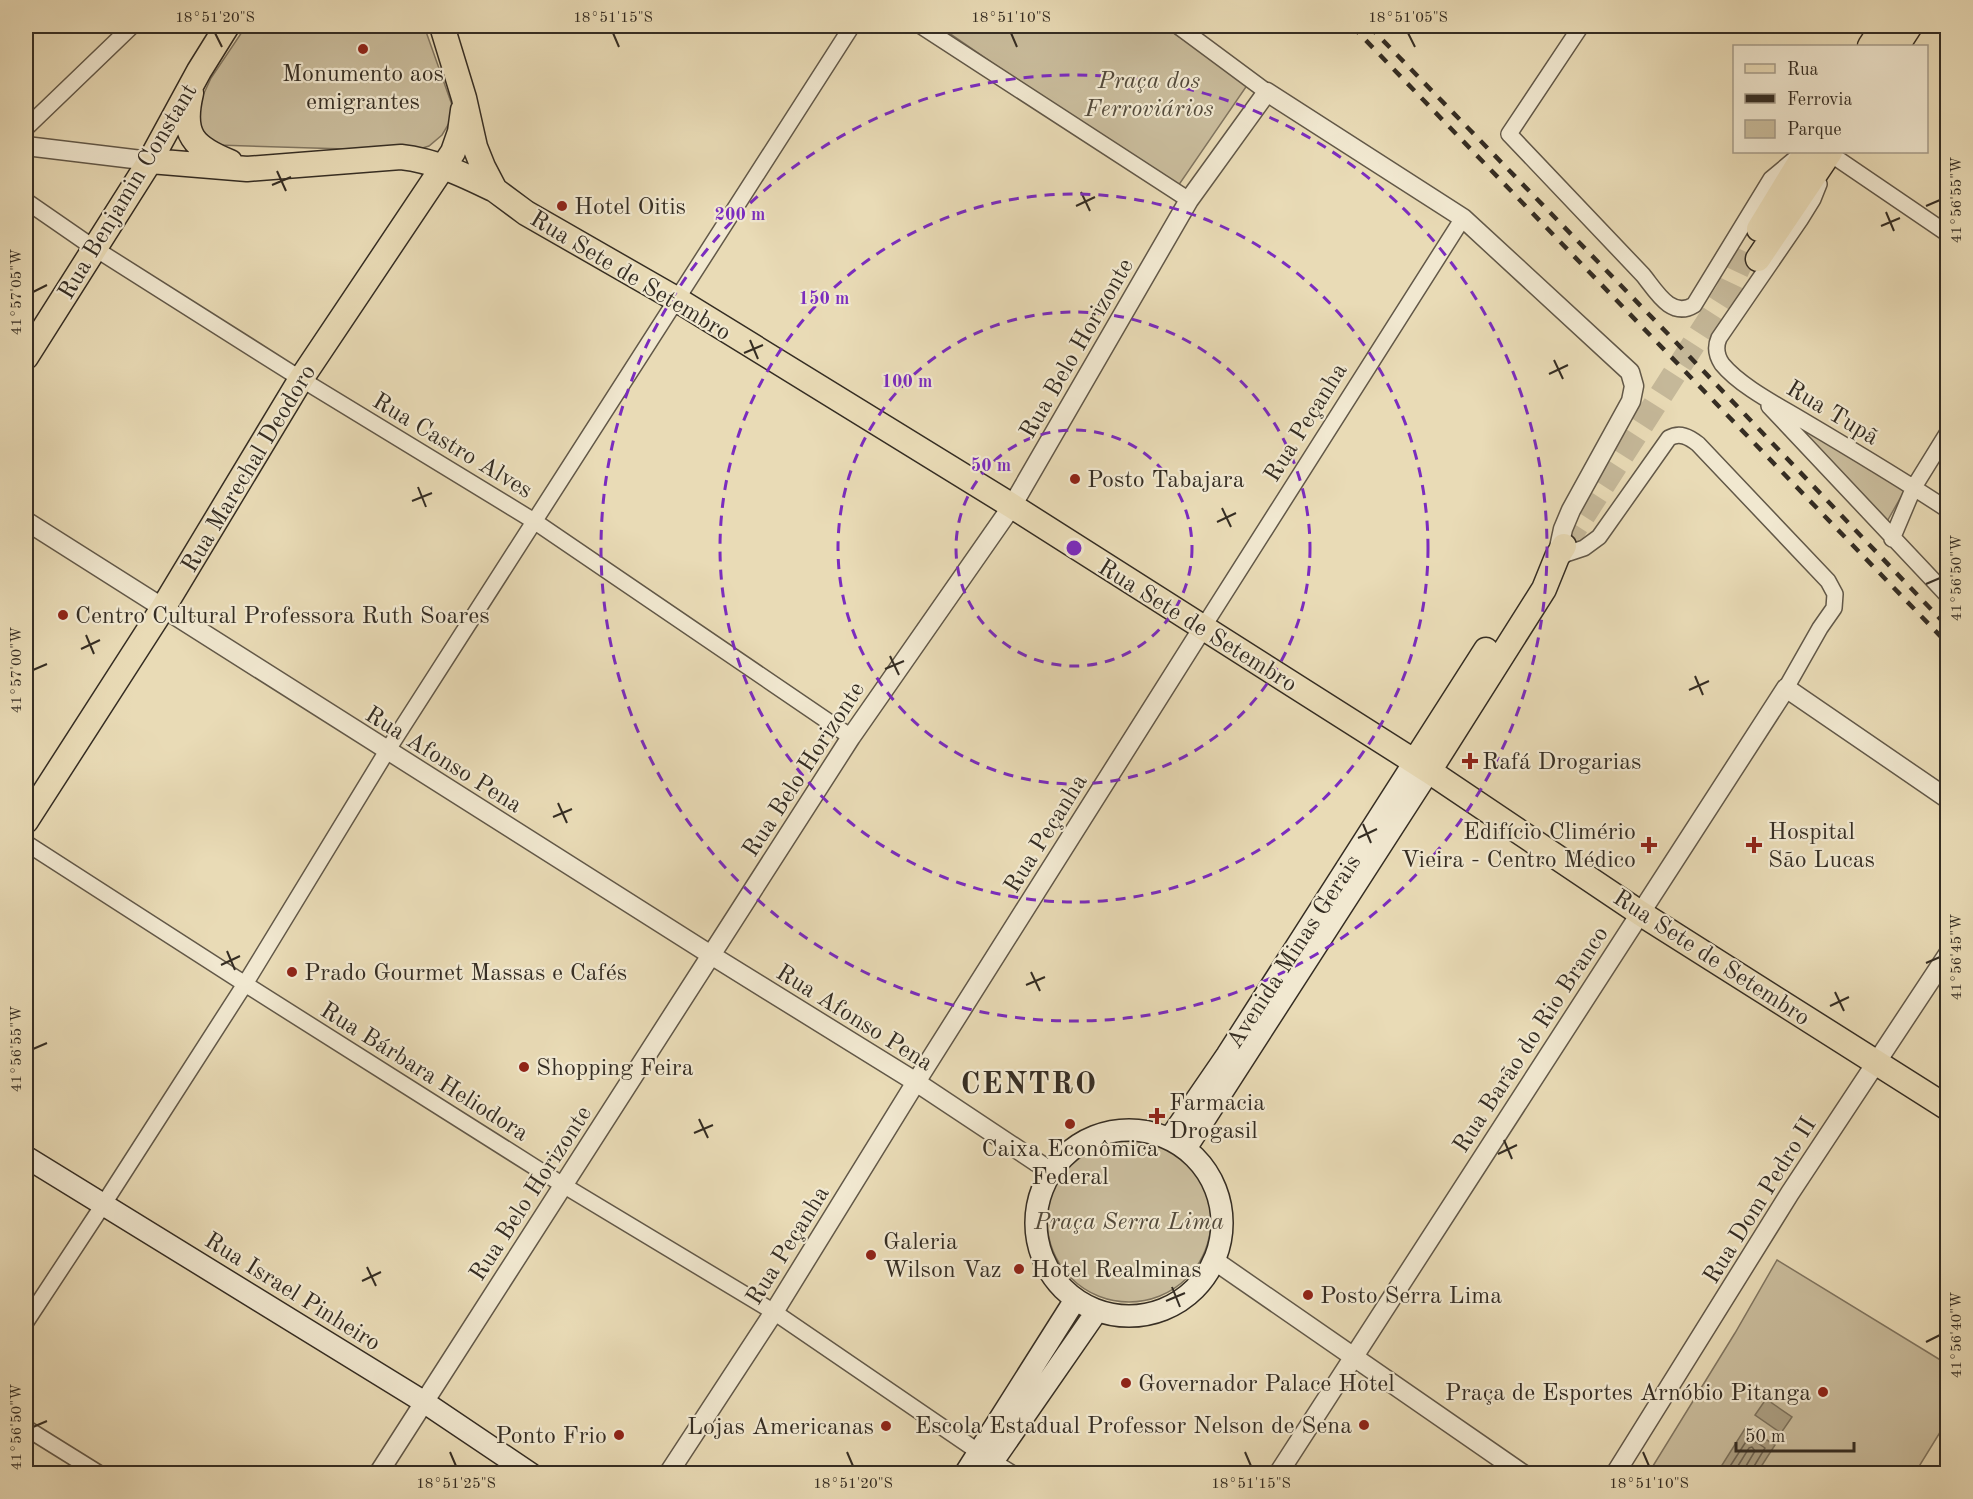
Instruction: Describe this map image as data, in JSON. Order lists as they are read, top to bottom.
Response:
{
  "streets": {
    "main road": [
      "Rua Benjamin Constant",
      "Rua Sete de Setembro",
      "Rua Marechal Deodoro",
      "Avenida Minas Gerais",
      "Rua Israel Pinheiro"
    ],
    "street": [
      "Rua Belo Horizonte",
      "Rua Tupã",
      "Rua Peçanha",
      "Rua Castro Alves",
      "Rua Afonso Pena",
      "Rua Barão do Rio Branco",
      "Rua Bárbara Heliodora",
      "Rua Dom Pedro II"
    ]
  },
  "crossings": [
    ["Rua Benjamin Constant", "Rua Castro Alves"],
    ["Rua Sete de Setembro", "Rua Belo Horizonte"],
    ["Rua Sete de Setembro", "Rua Peçanha"],
    ["Rua Sete de Setembro", "Rua Marechal Deodoro"],
    ["Rua Sete de Setembro", "Avenida Minas Gerais"],
    ["Rua Sete de Setembro", "Rua Barão do Rio Branco"],
    ["Rua Sete de Setembro", "Rua Dom Pedro II"],
    ["Rua Belo Horizonte", "Rua Castro Alves"],
    ["Rua Belo Horizonte", "Rua Afonso Pena"],
    ["Rua Belo Horizonte", "Rua Bárbara Heliodora"],
    ["Rua Belo Horizonte", "Rua Israel Pinheiro"],
    ["Rua Peçanha", "Rua Afonso Pena"],
    ["Rua Peçanha", "Avenida Minas Gerais"],
    ["Rua Peçanha", "Rua Bárbara Heliodora"],
    ["Rua Castro Alves", "Rua Marechal Deodoro"],
    ["Rua Marechal Deodoro", "Rua Afonso Pena"],
    ["Rua Afonso Pena", "Avenida Minas Gerais"],
    ["Avenida Minas Gerais", "Rua Barão do Rio Branco"]
  ],
  "districts": ["CENTRO"],
  "parks": ["Praça dos Ferroviários", "Praça Serra Lima"],
  "places": {
    "other": [
      "Monumento aos emigrantes",
      "Hotel Oitis",
      "Posto Tabajara",
      "Centro Cultural Professora Ruth Soares",
      "Prado Gourmet Massas e Cafés",
      "Shopping Feira",
      "Caixa Econômica Federal",
      "Galeria Wilson Vaz",
      "Hotel Realminas",
      "Posto Serra Lima",
      "Governador Palace Hotel",
      "Praça de Esportes Arnóbio Pitanga",
      "Escola Estadual Professor Nelson de Sena",
      "Lojas Americanas",
      "Ponto Frio"
    ],
    "health": [
      "Rafá Drogarias",
      "Edifício Climério Vieira - Centro Médico",
      "Hospital São Lucas",
      "Farmacia Drogasil"
    ]
  },
  "legend": ["Rua", "Ferrovia", "Parque"],
  "scale_bar": "50 m",
  "coordinates": [
    "18°51'20\"S",
    "18°51'15\"S",
    "18°51'10\"S",
    "18°51'05\"S",
    "41°56'55\"W",
    "41°57'05\"W",
    "41°56'50\"W",
    "41°57'00\"W",
    "41°56'45\"W",
    "41°56'40\"W",
    "18°51'25\"S"
  ],
  "rings": [
    "200 m",
    "150 m",
    "100 m",
    "50 m"
  ]
}
